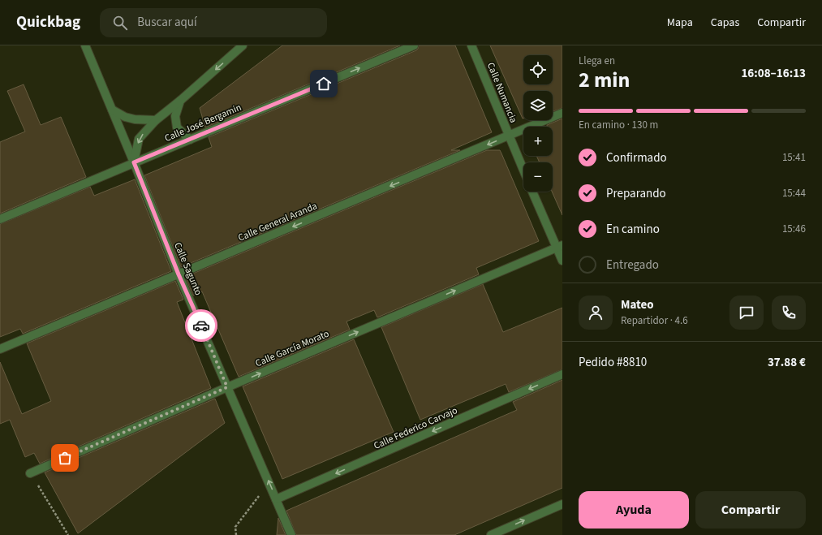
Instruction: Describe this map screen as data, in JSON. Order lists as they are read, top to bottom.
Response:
{
  "streets": {
    "street": [
      "Calle Numancia",
      "Calle José Bergamin",
      "Calle General Aranda",
      "Calle Sagunto",
      "Calle García Morato",
      "Calle Federico Carvajo"
    ]
  },
  "crossings": [
    ["Calle Numancia", "Calle General Aranda"],
    ["Calle Numancia", "Calle García Morato"],
    ["Calle José Bergamin", "Calle Sagunto"],
    ["Calle General Aranda", "Calle Sagunto"],
    ["Calle Sagunto", "Calle García Morato"],
    ["Calle Sagunto", "Calle Federico Carvajo"]
  ],
  "one_way": ["Calle General Aranda", "Calle García Morato", "Calle Federico Carvajo"],
  "page": {
    "header": "Quickbag",
    "search": "Buscar aquí",
    "nav": ["Mapa", "Capas", "Compartir"],
    "heading": ["2 min", "Llega en", "16:08–16:13"],
    "panel": [
      "Mateo",
      "Repartidor · 4.6",
      "Pedido #8810",
      "37.88 €"
    ],
    "map_buttons": ["+", "−"],
    "bar": "En camino · 130 m",
    "list": [
      ["Confirmado", "15:41"],
      ["Preparando", "15:44"],
      ["En camino", "15:46"],
      "Entregado"
    ],
    "buttons": ["Ayuda", "Compartir"]
  }
}
